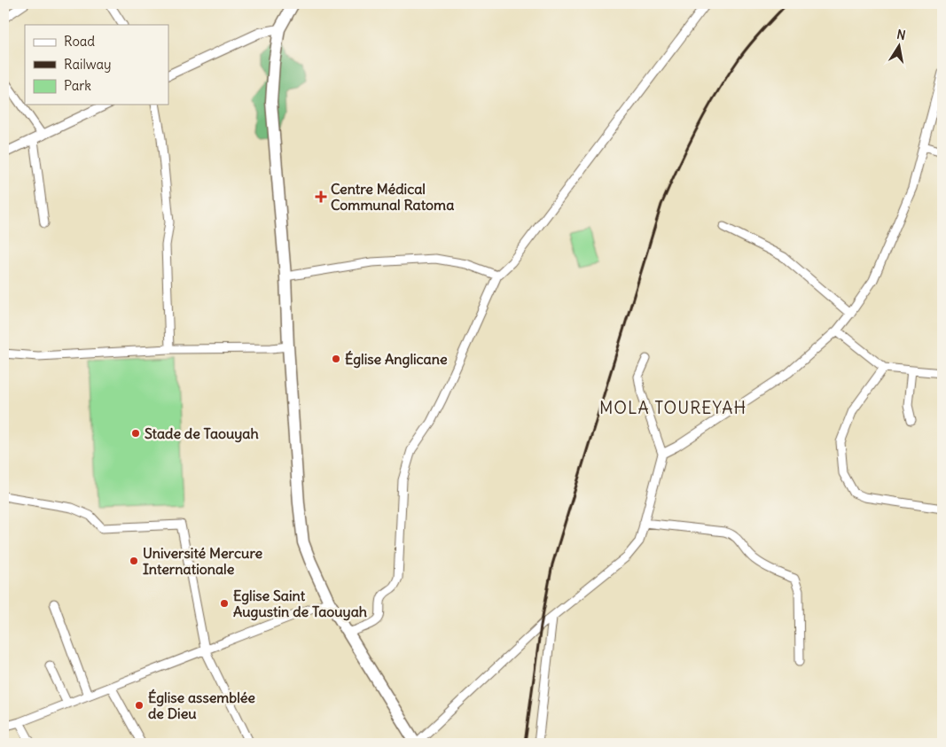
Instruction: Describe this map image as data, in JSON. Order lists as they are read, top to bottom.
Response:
{
  "districts": ["MOLA TOUREYAH"],
  "places": {
    "health": ["Centre Médical Communal Ratoma"],
    "other": [
      "Église Anglicane",
      "Stade de Taouyah",
      "Université Mercure Internationale",
      "Eglise Saint Augustin de Taouyah",
      "Église assemblée de Dieu"
    ]
  },
  "legend": ["Road", "Railway", "Park"],
  "north": "top"
}
